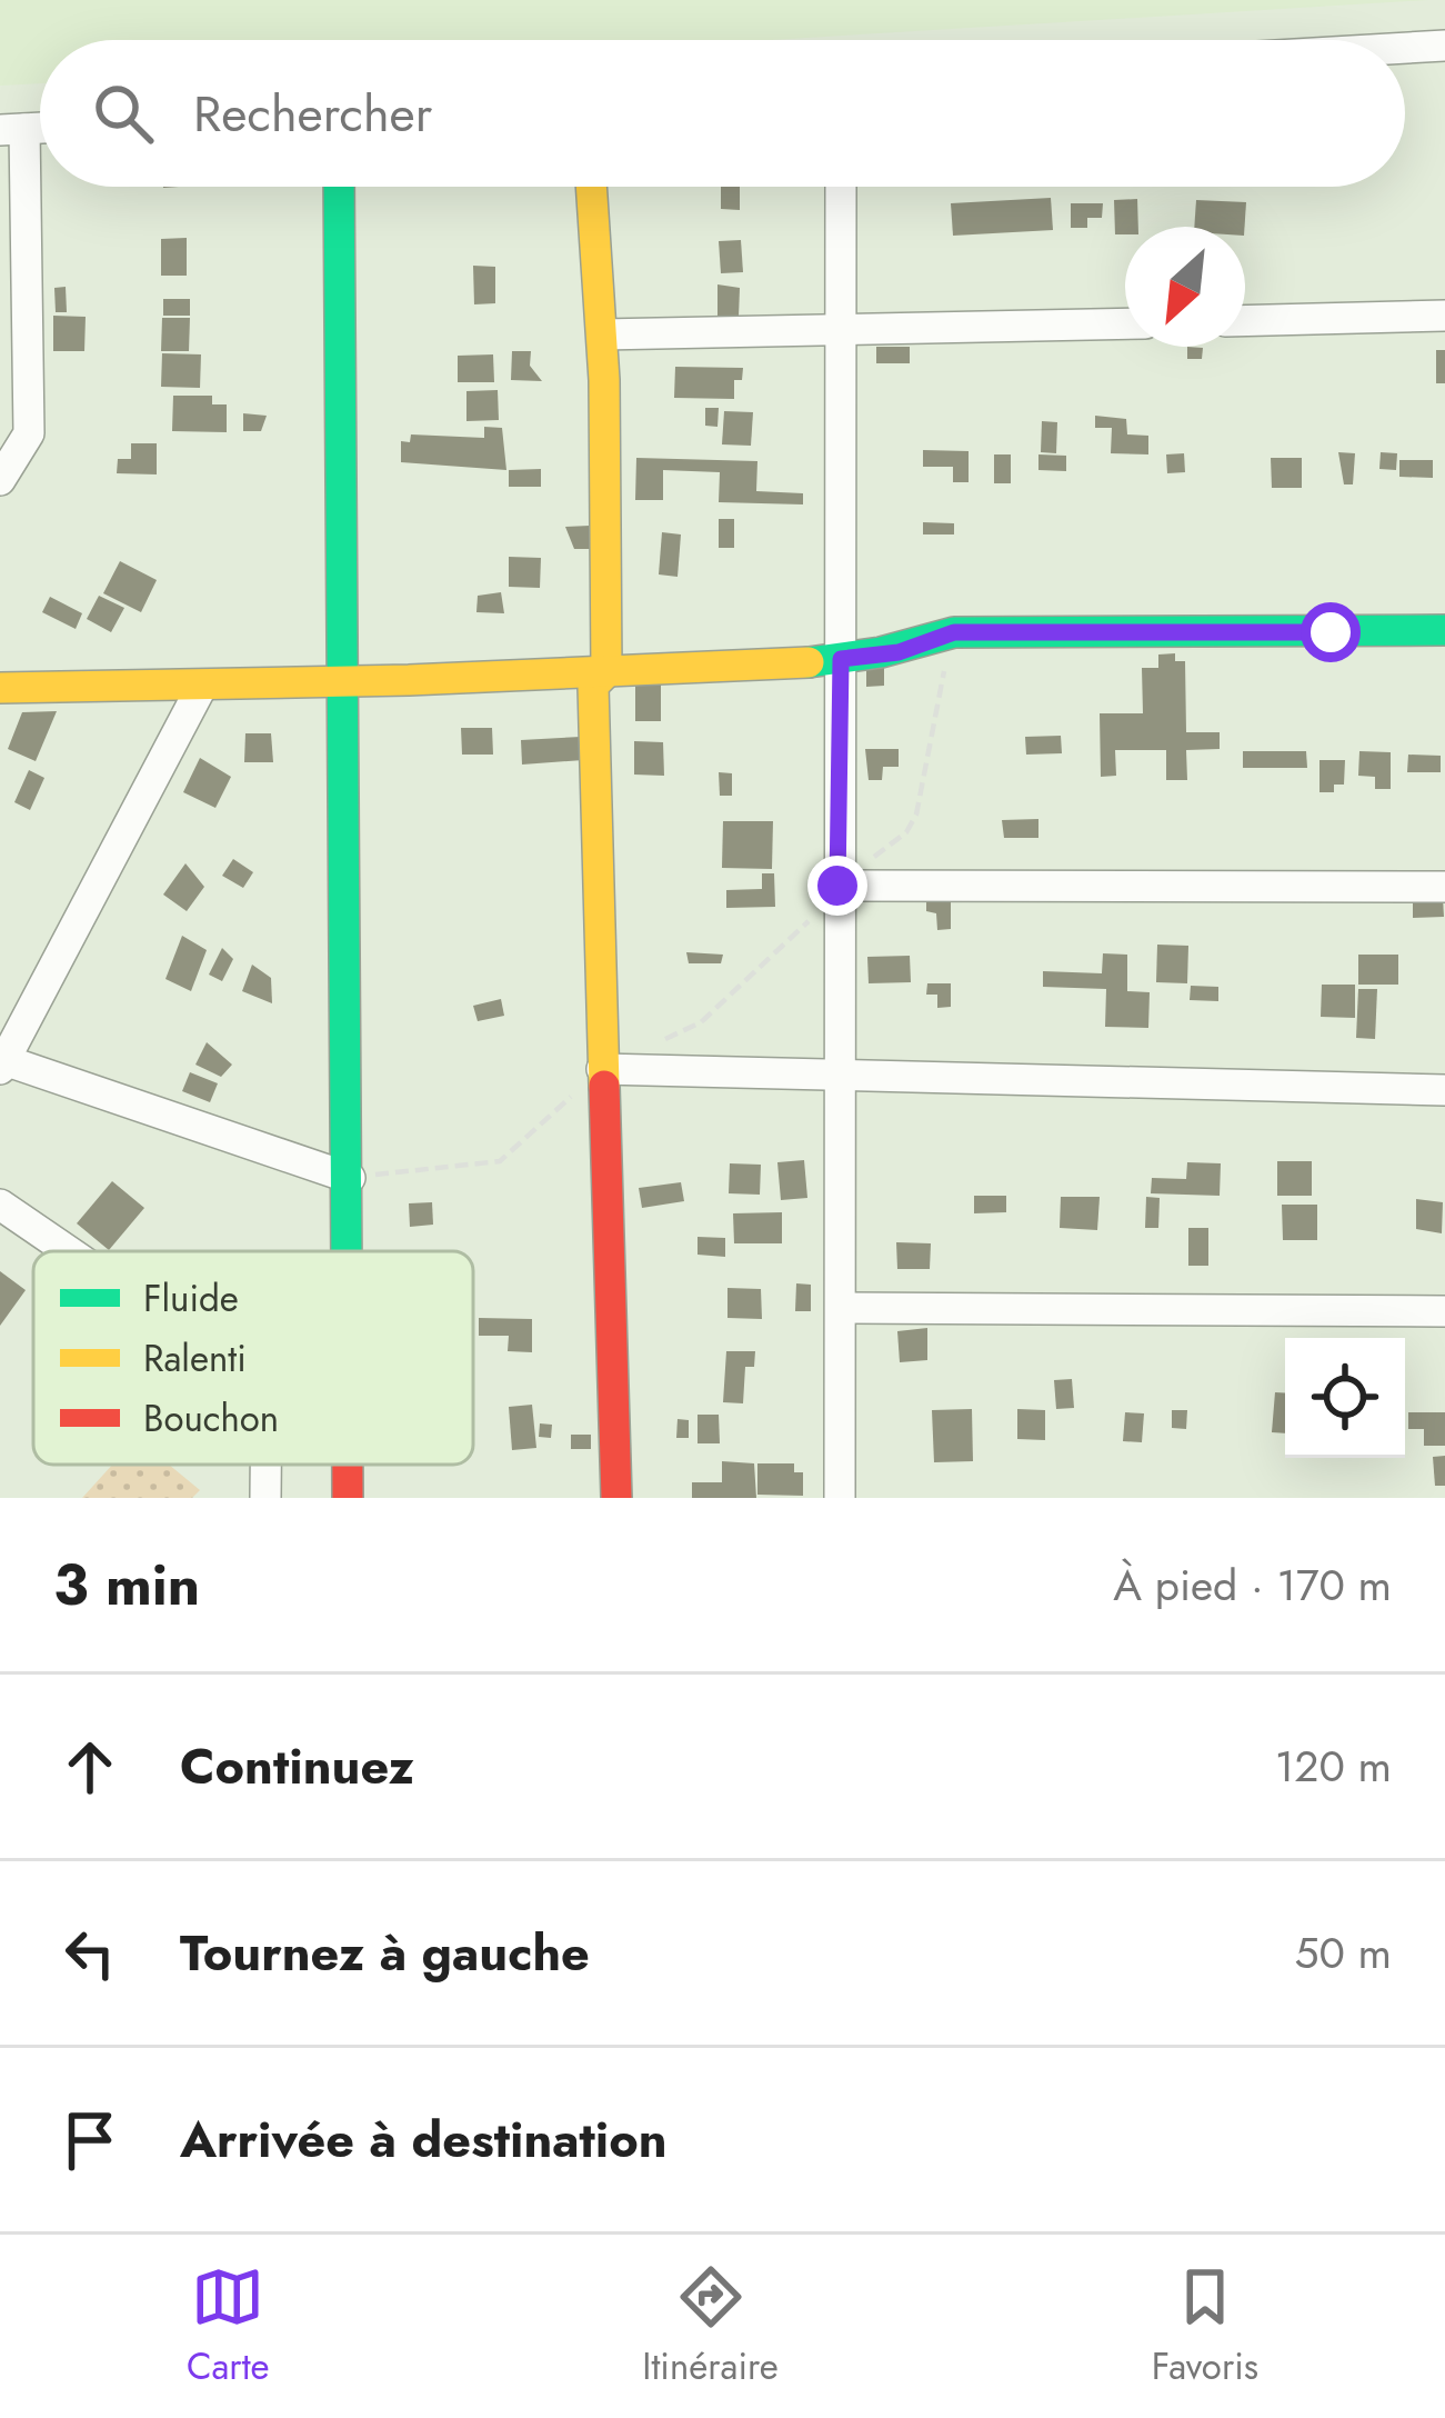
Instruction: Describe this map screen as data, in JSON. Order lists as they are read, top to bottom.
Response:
{
  "legend": ["Fluide", "Ralenti", "Bouchon"],
  "north": "bottom left",
  "page": {
    "search": "Rechercher",
    "heading": ["3 min", "À pied · 170 m"],
    "list": [
      ["Continuez", "120 m"],
      ["Tournez à gauche", "50 m"],
      "Arrivée à destination"
    ],
    "nav": ["Carte", "Itinéraire", "Favoris"]
  }
}
